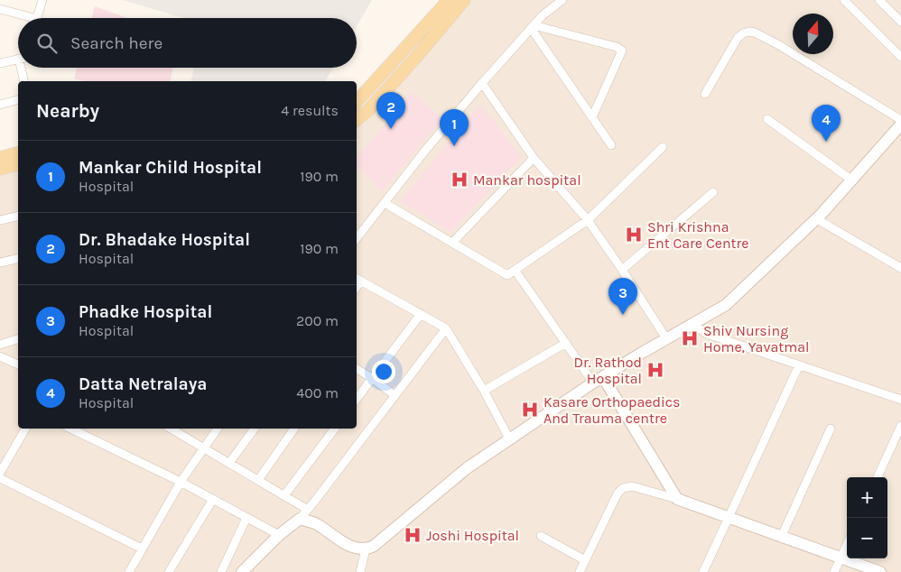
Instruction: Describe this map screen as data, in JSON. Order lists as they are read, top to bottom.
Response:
{
  "places": {
    "hospital": [
      "Mankar hospital",
      "Shri Krishna Ent Care Centre",
      "Shiv Nursing Home, Yavatmal",
      "Dr. Rathod Hospital",
      "Kasare Orthopaedics And Trauma centre",
      "Joshi Hospital"
    ]
  },
  "north": "top",
  "page": {
    "search": "Search here",
    "heading": ["Nearby", "4 results"],
    "pins": [
      "2",
      "4",
      "1",
      "3"
    ],
    "list": [
      {
        "mark": "1",
        "name": "Mankar Child Hospital",
        "note": "Hospital",
        "value": "190 m"
      },
      {
        "mark": "2",
        "name": "Dr. Bhadake Hospital",
        "note": "Hospital",
        "value": "190 m"
      },
      {
        "mark": "3",
        "name": "Phadke Hospital",
        "note": "Hospital",
        "value": "200 m"
      },
      {
        "mark": "4",
        "name": "Datta Netralaya",
        "note": "Hospital",
        "value": "400 m"
      }
    ],
    "map_buttons": ["+", "−"]
  }
}
